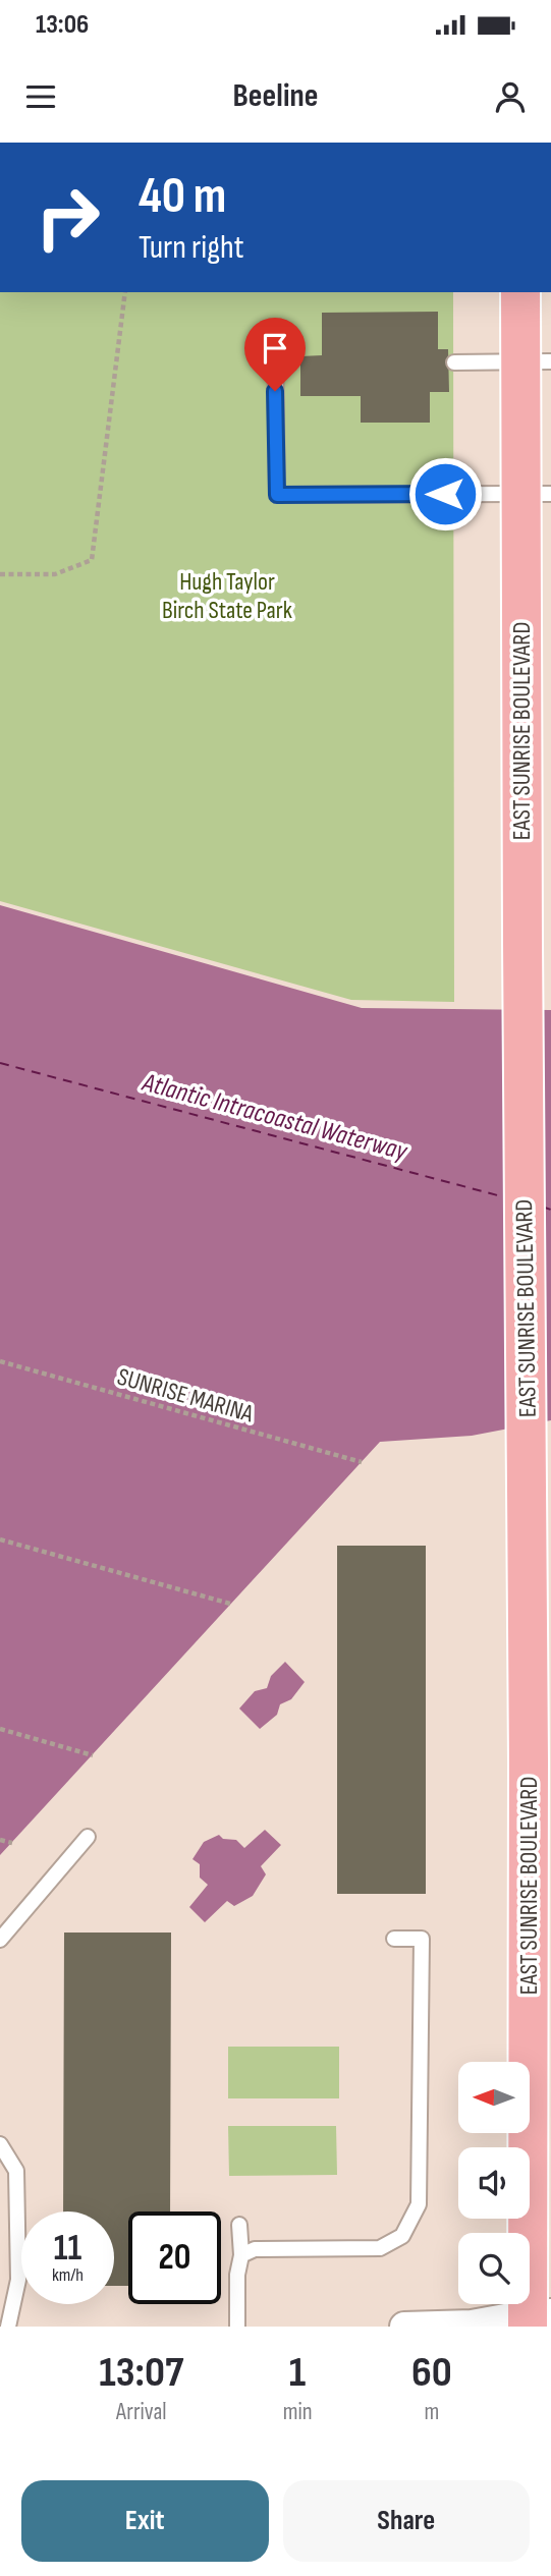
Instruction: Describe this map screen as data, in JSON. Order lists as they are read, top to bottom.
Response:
{
  "streets": {
    "main road": ["EAST SUNRISE BOULEVARD"],
    "path": ["SUNRISE MARINA"]
  },
  "water": ["Atlantic Intracoastal Waterway"],
  "parks": ["Hugh Taylor Birch State Park"],
  "north": "left",
  "page": {
    "status": "13:06",
    "header": "Beeline",
    "turn": ["40 m", "Turn right"],
    "speed": "11 km/h",
    "limit": "20",
    "eta": [
      "13:07",
      "Arrival",
      "1",
      "min",
      "60",
      "m"
    ],
    "buttons": ["Exit", "Share"]
  }
}
